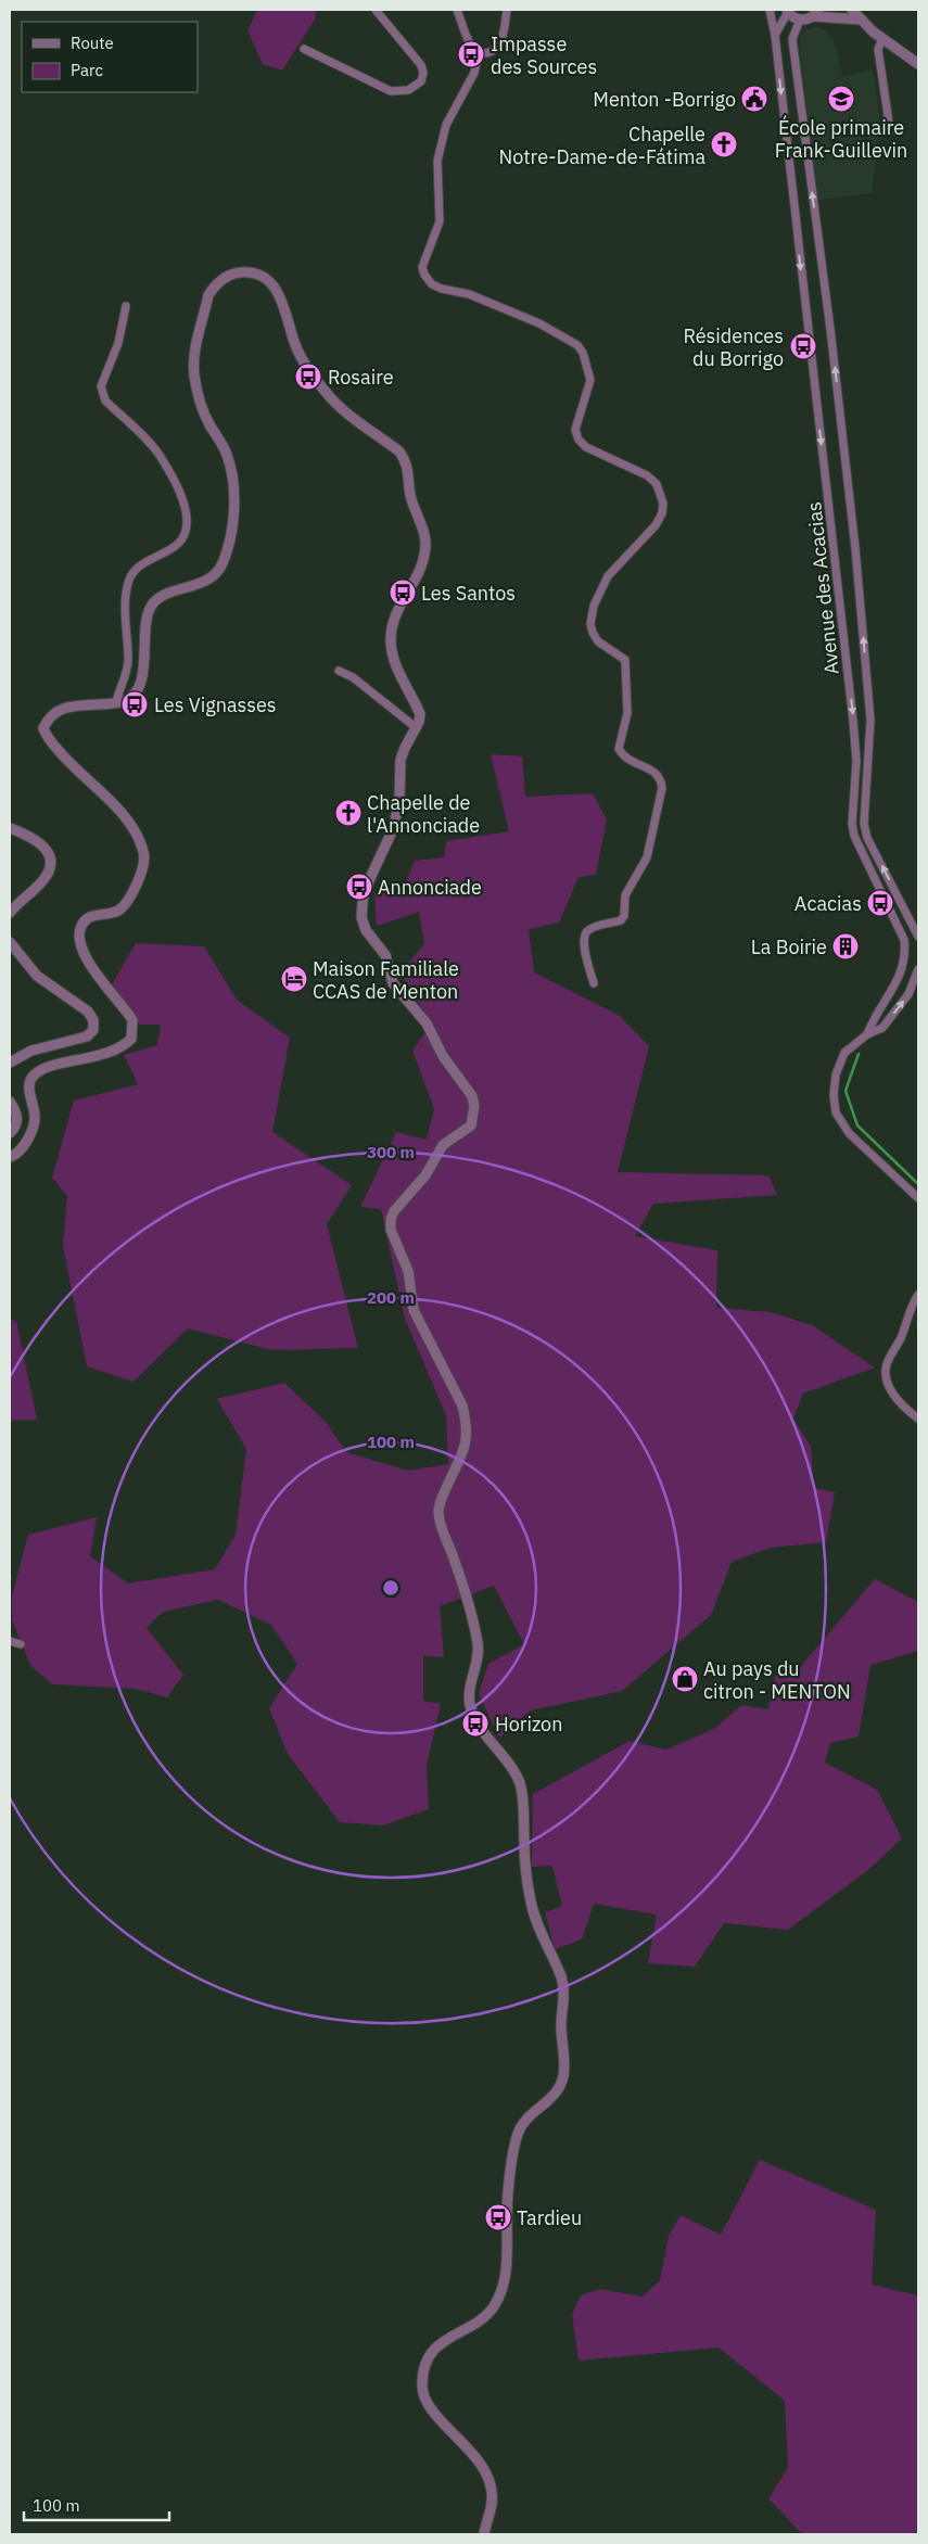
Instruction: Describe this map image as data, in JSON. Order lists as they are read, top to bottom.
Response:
{
  "streets": {
    "street": ["Avenue des Acacias"]
  },
  "places": {
    "bus stop": [
      "Impasse des Sources",
      "Résidences du Borrigo",
      "Rosaire",
      "Les Santos",
      "Les Vignasses",
      "Annonciade",
      "Acacias",
      "Horizon",
      "Tardieu"
    ],
    "public building": ["Menton -Borrigo"],
    "school or university": ["École primaire Frank-Guillevin"],
    "church": ["Chapelle Notre-Dame-de-Fátima", "Chapelle de l'Annonciade"],
    "building": ["La Boirie"],
    "hotel": ["Maison Familiale CCAS de Menton"],
    "shop": ["Au pays du citron - MENTON"]
  },
  "legend": ["Route", "Parc"],
  "scale_bar": "100 m",
  "rings": ["300 m", "200 m", "100 m"]
}
